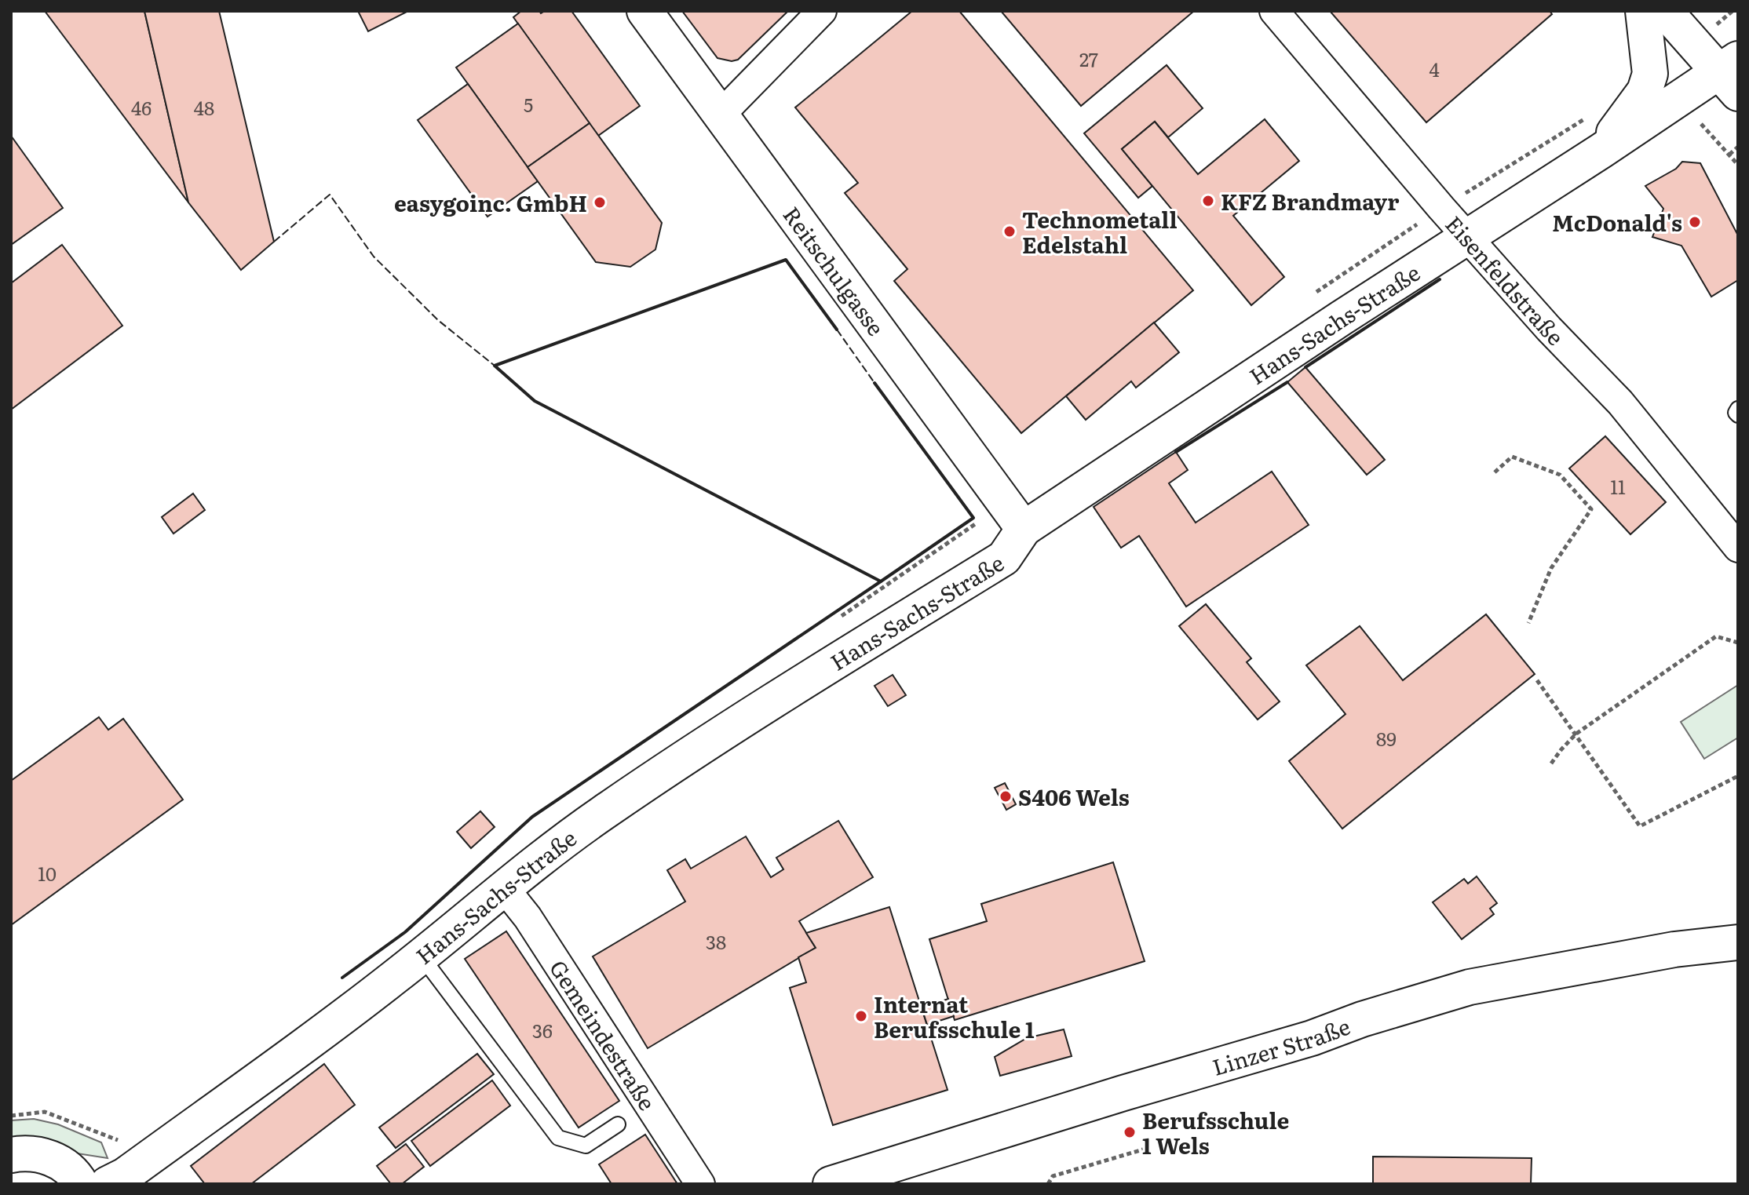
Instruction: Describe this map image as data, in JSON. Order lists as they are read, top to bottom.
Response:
{
  "streets": {
    "main road": ["Reitschulgasse", "Hans-Sachs-Straße", "Linzer Straße"],
    "street": ["Eisenfeldstraße", "Gemeindestraße"]
  },
  "crossings": [
    ["Reitschulgasse", "Hans-Sachs-Straße"],
    ["Eisenfeldstraße", "Hans-Sachs-Straße"],
    ["Hans-Sachs-Straße", "Gemeindestraße"]
  ],
  "places": [
    "KFZ Brandmayr",
    "easygoinc. GmbH",
    "McDonald's",
    "Technometall Edelstahl",
    "S406 Wels",
    "Internat Berufsschule 1",
    "Berufsschule 1 Wels"
  ],
  "house_numbers": [
    "27",
    "4",
    "5",
    "46",
    "48",
    "11",
    "89",
    "10",
    "38",
    "36"
  ]
}
